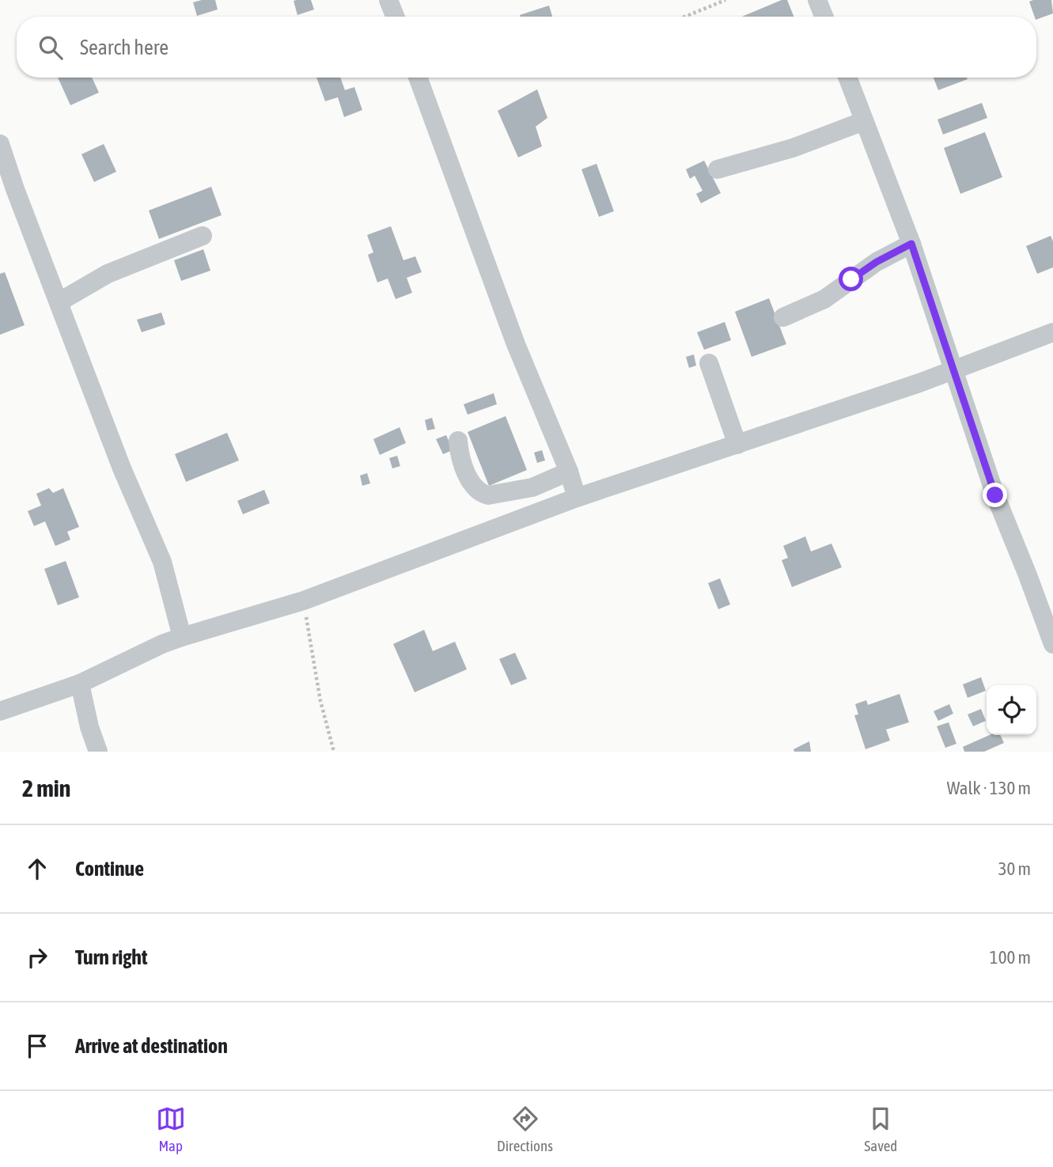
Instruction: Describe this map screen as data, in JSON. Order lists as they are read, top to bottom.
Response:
{
  "page": {
    "search": "Search here",
    "heading": ["2 min", "Walk · 130 m"],
    "list": [
      ["Continue", "30 m"],
      ["Turn right", "100 m"],
      "Arrive at destination"
    ],
    "nav": ["Map", "Directions", "Saved"]
  }
}
